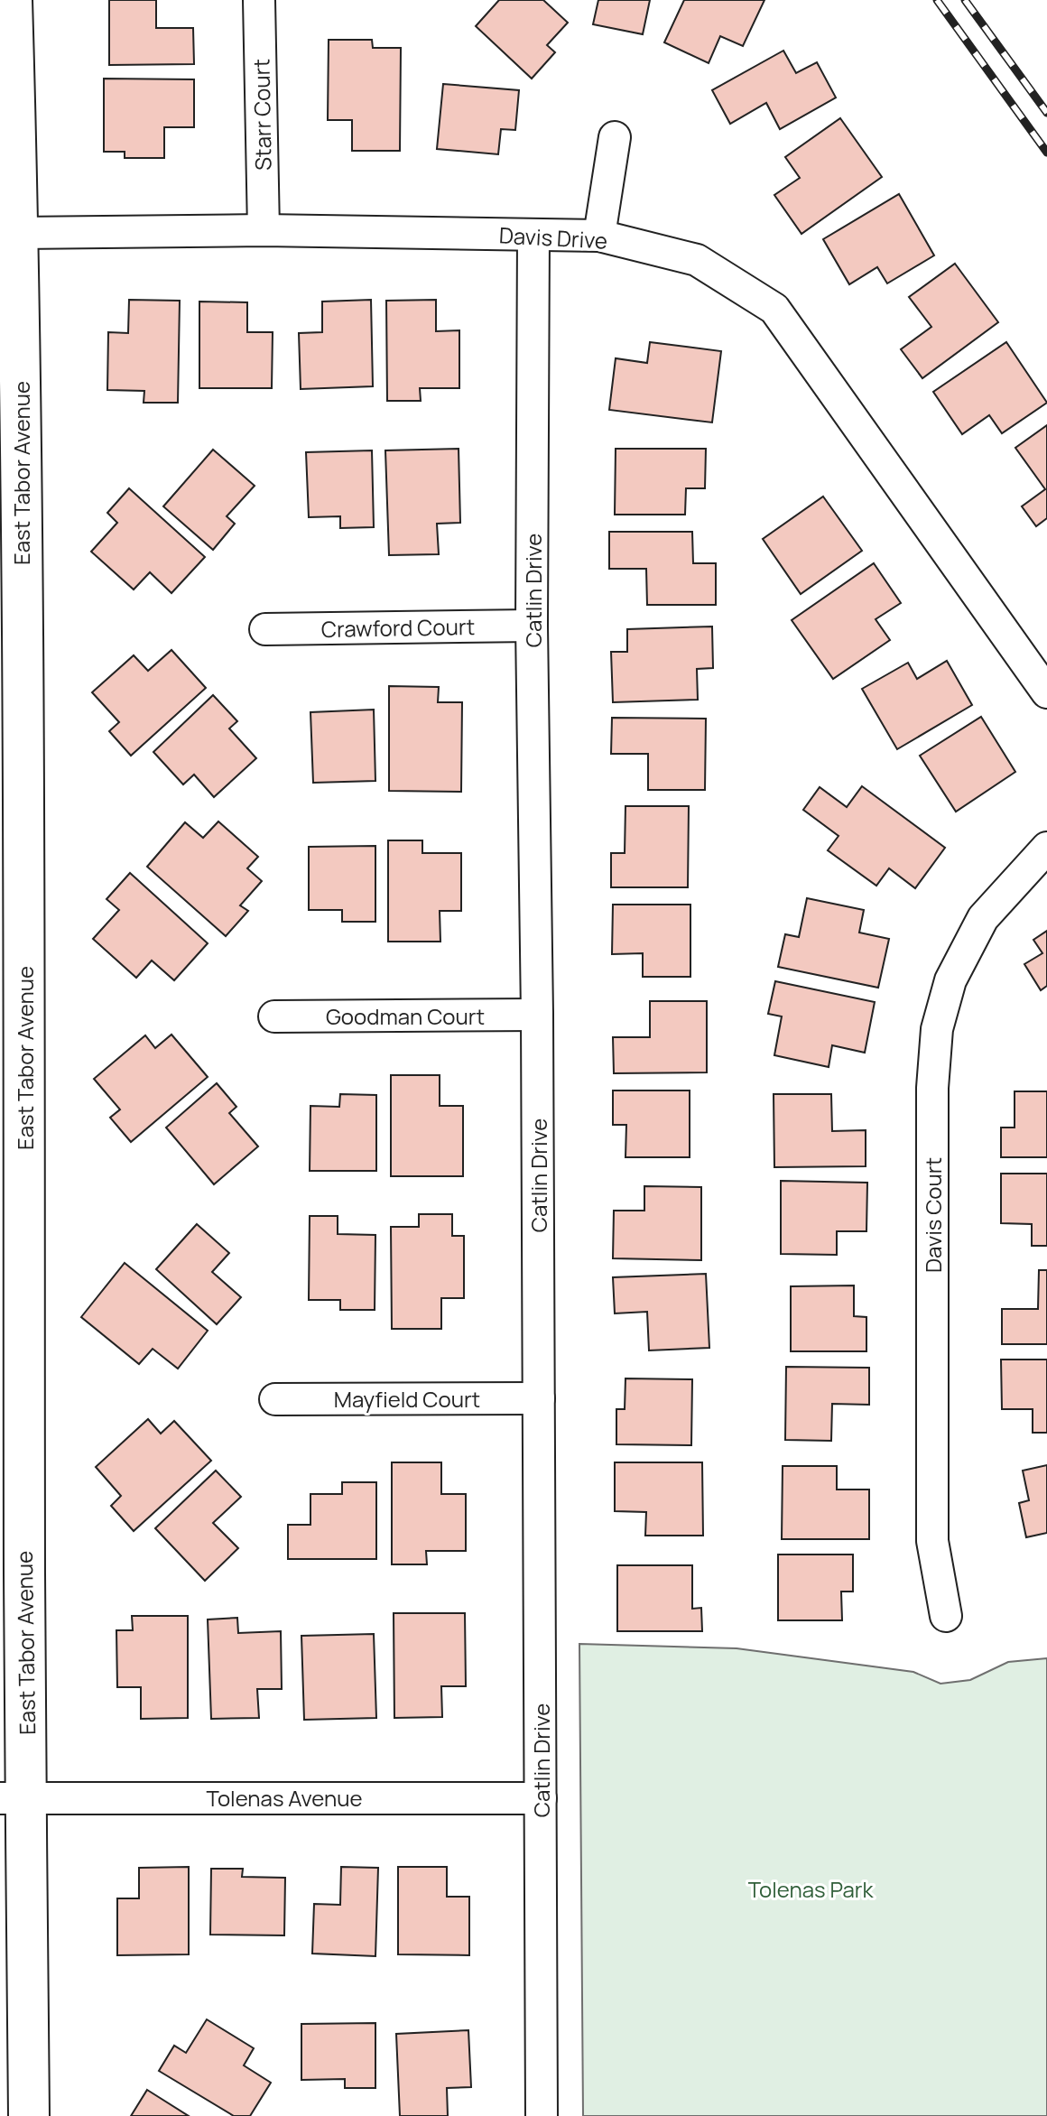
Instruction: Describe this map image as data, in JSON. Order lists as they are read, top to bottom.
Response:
{
  "streets": {
    "main road": ["East Tabor Avenue"],
    "street": [
      "Starr Court",
      "Davis Drive",
      "Catlin Drive",
      "Crawford Court",
      "Goodman Court",
      "Davis Court",
      "Mayfield Court",
      "Tolenas Avenue"
    ]
  },
  "crossings": [
    ["Starr Court", "Davis Drive"],
    ["Davis Drive", "East Tabor Avenue"],
    ["Davis Drive", "Catlin Drive"],
    ["East Tabor Avenue", "Tolenas Avenue"],
    ["Catlin Drive", "Crawford Court"],
    ["Catlin Drive", "Goodman Court"],
    ["Catlin Drive", "Mayfield Court"],
    ["Catlin Drive", "Tolenas Avenue"]
  ],
  "parks": ["Tolenas Park"]
}
